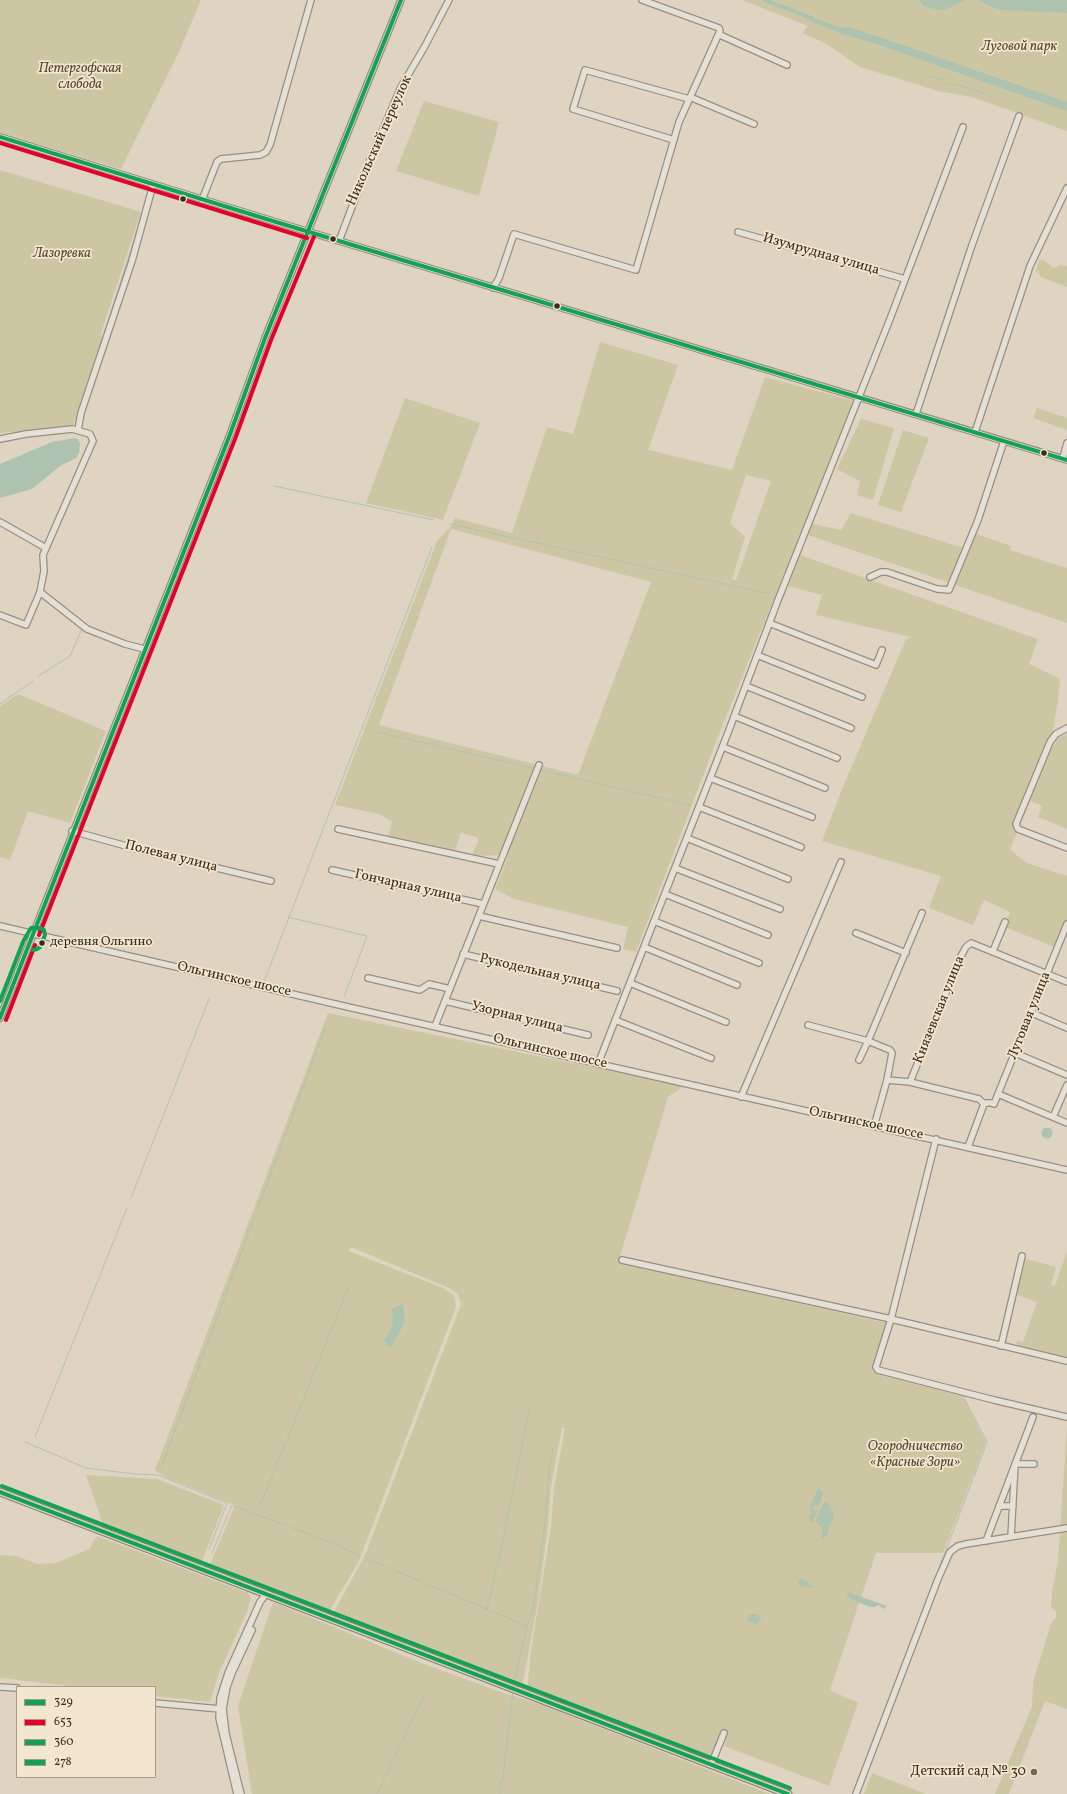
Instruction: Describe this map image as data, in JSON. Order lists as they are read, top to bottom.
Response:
{
  "streets": {
    "street": [
      "Никольский переулок",
      "Изумрудная улица",
      "Полевая улица",
      "Гончарная улица",
      "Рукодельная улица",
      "Ольгинское шоссе",
      "Князевская улица",
      "Луговая улица",
      "Узорная улица"
    ]
  },
  "crossings": [
    ["Ольгинское шоссе", "Луговая улица"]
  ],
  "parks": [
    "Луговой парк",
    "Петергофская слобода",
    "Лазоревка",
    "Огородничество «Красные Зори»"
  ],
  "places": ["деревня Ольгино", "Детский сад № 30"],
  "lines": [
    "transit line 329",
    "transit line 360",
    "transit line 653",
    "transit line 278"
  ],
  "legend": [
    "329",
    "653",
    "360",
    "278"
  ]
}
